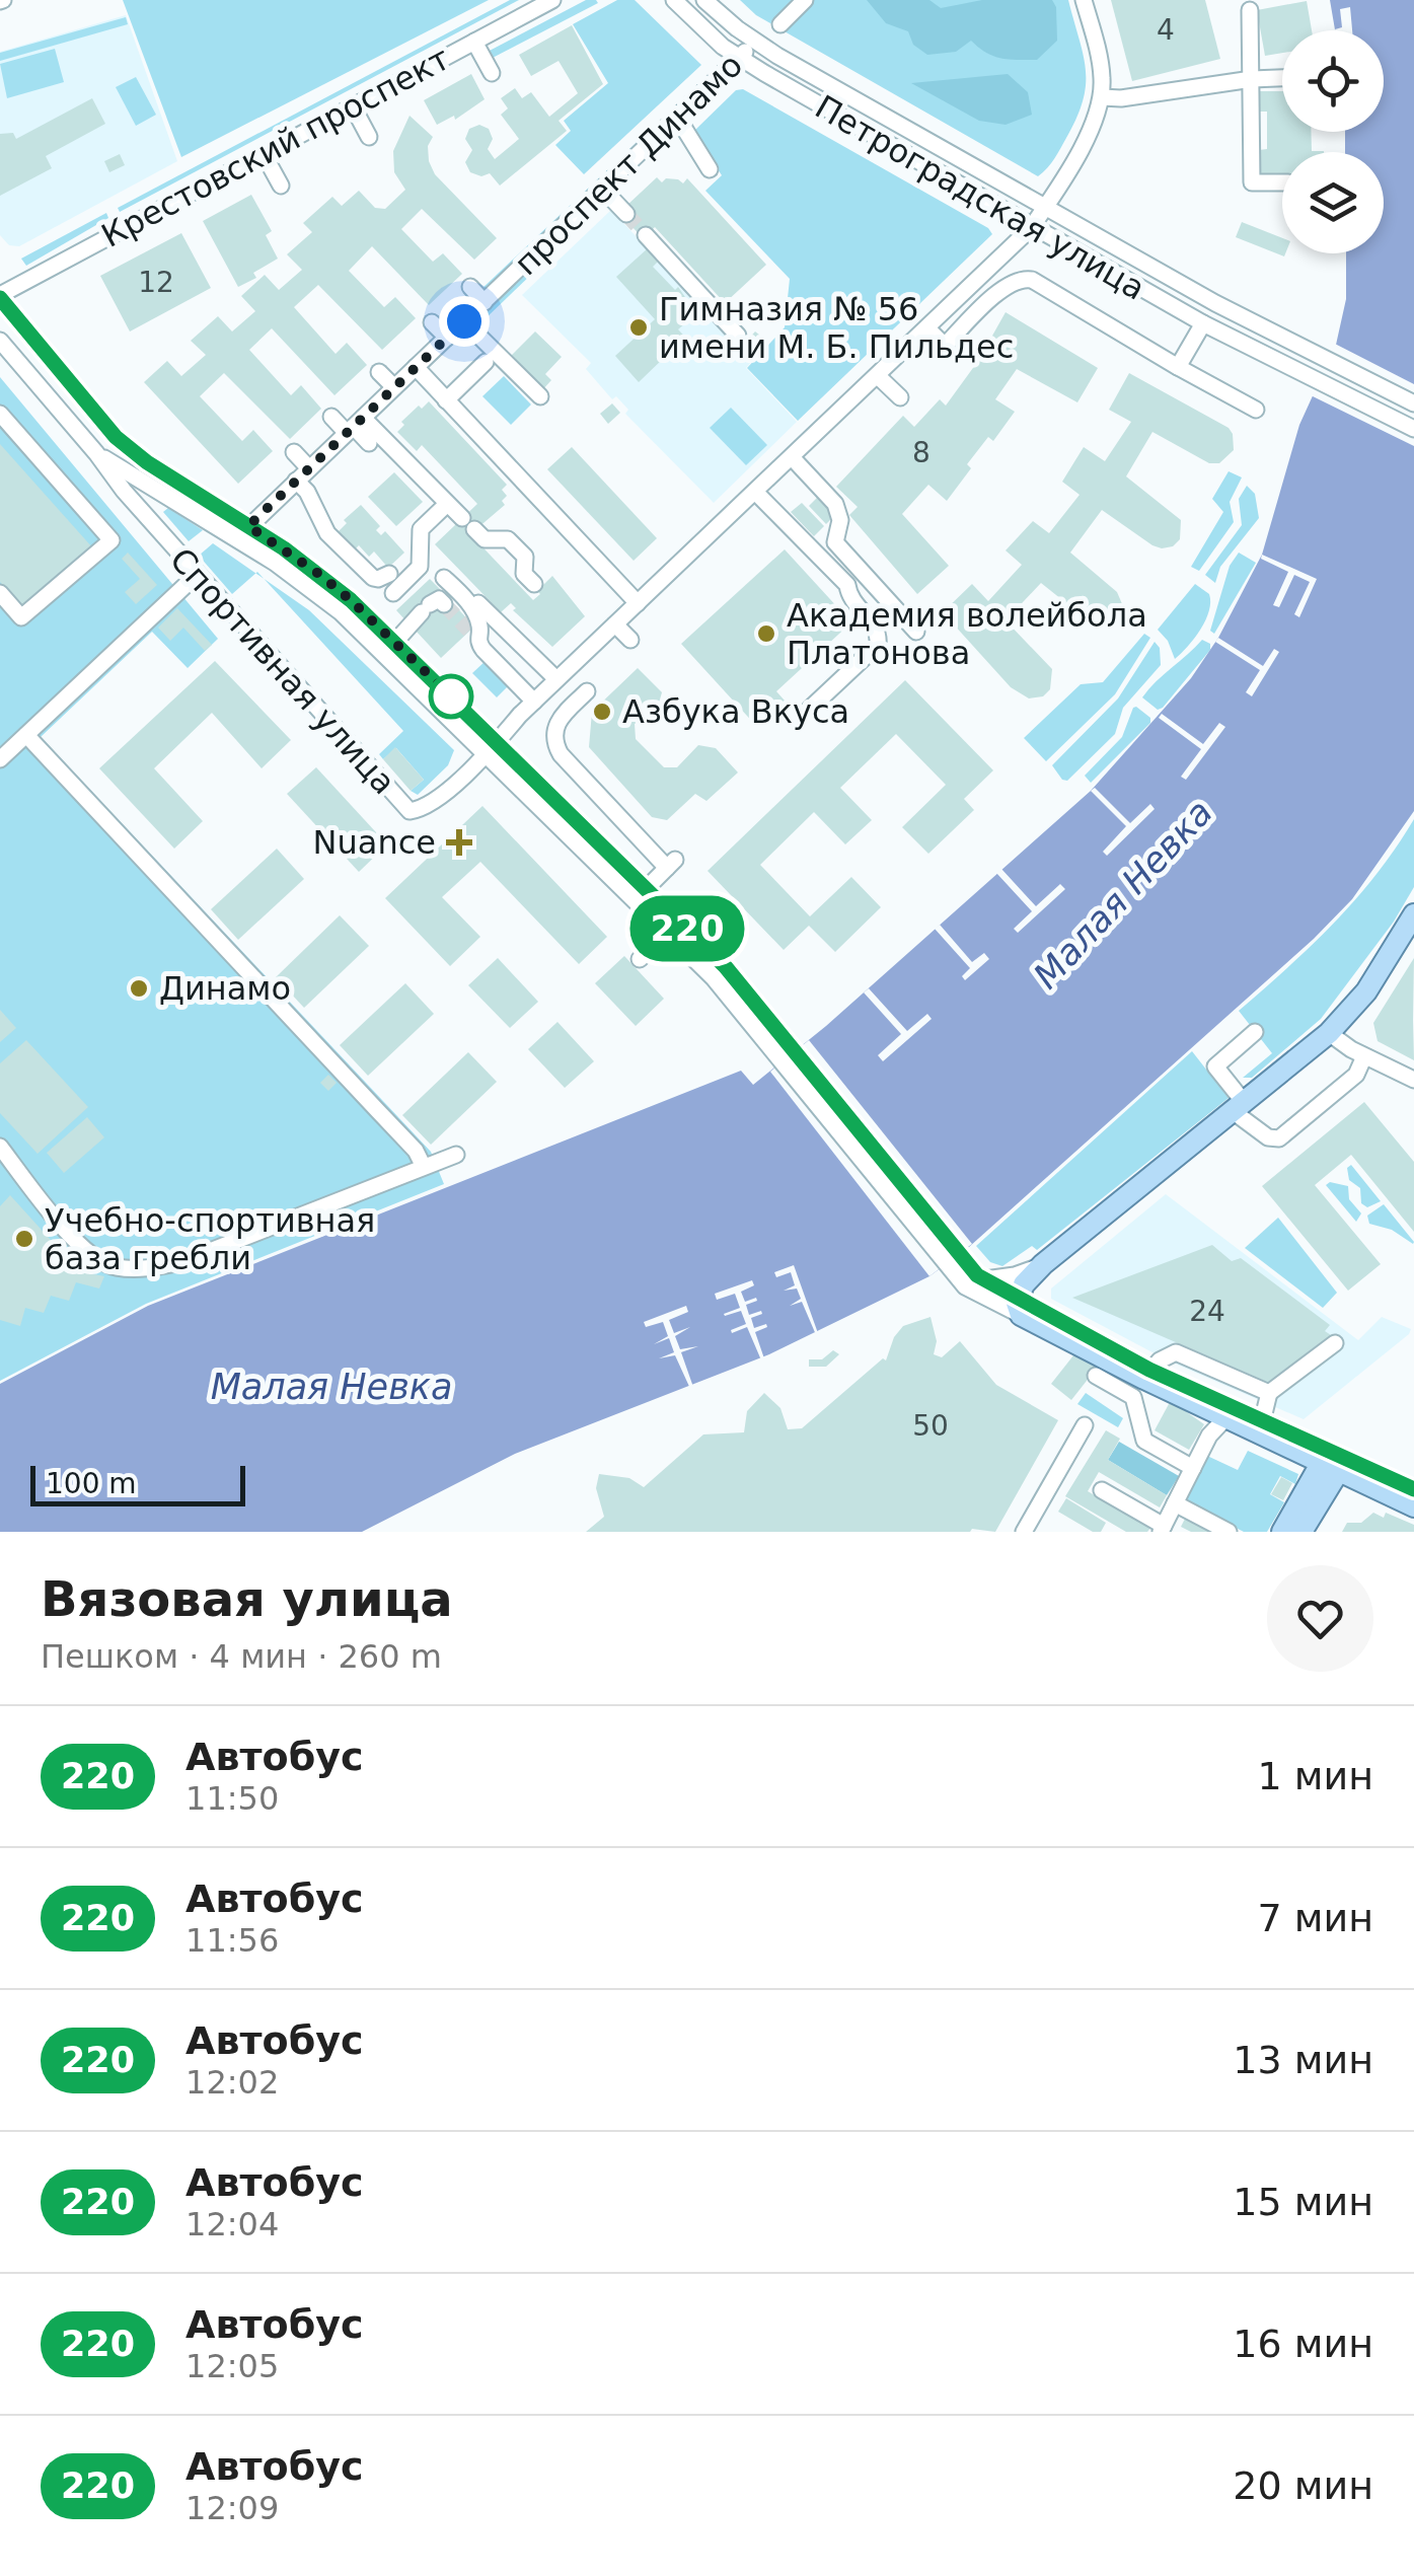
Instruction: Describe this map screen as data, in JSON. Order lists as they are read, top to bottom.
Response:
{
  "streets": {
    "street": [
      "Крестовский проспект",
      "проспект Динамо",
      "Петроградская улица",
      "Спортивная улица"
    ]
  },
  "crossings": [
    ["Крестовский проспект", "Спортивная улица"],
    ["проспект Динамо", "Петроградская улица"],
    ["проспект Динамо", "Спортивная улица"]
  ],
  "water": ["Малая Невка"],
  "places": {
    "other": [
      "Гимназия № 56 имени М. Б. Пильдес",
      "Академия волейбола Платонова",
      "Азбука Вкуса",
      "Динамо",
      "Учебно-спортивная база гребли"
    ],
    "health": ["Nuance"]
  },
  "lines": ["bus line 220"],
  "house_numbers": [
    "4",
    "12",
    "8",
    "24",
    "50"
  ],
  "scale_bar": "100 m",
  "page": {
    "on_map": "220",
    "scale": "100 m",
    "heading": ["Вязовая улица", "Пешком · 4 мин · 260 m"],
    "list": [
      {
        "mark": "220",
        "name": "Автобус",
        "note": "11:50",
        "value": "1 мин"
      },
      {
        "mark": "220",
        "name": "Автобус",
        "note": "11:56",
        "value": "7 мин"
      },
      {
        "mark": "220",
        "name": "Автобус",
        "note": "12:02",
        "value": "13 мин"
      },
      {
        "mark": "220",
        "name": "Автобус",
        "note": "12:04",
        "value": "15 мин"
      },
      {
        "mark": "220",
        "name": "Автобус",
        "note": "12:05",
        "value": "16 мин"
      },
      {
        "mark": "220",
        "name": "Автобус",
        "note": "12:09",
        "value": "20 мин"
      }
    ]
  }
}
